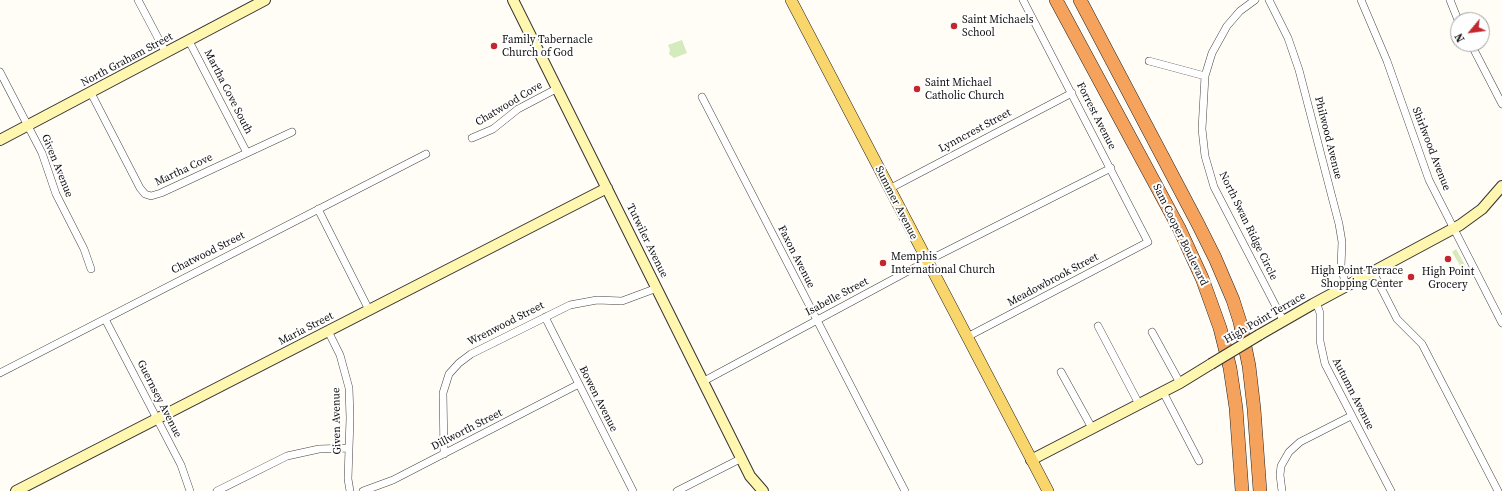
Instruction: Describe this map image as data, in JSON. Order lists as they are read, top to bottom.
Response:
{
  "streets": {
    "highway": ["Sam Cooper Boulevard"],
    "main road": ["Summer Avenue"],
    "street": [
      "North Graham Street",
      "Martha Cove South",
      "Chatwood Cove",
      "Forrest Avenue",
      "Lynncrest Street",
      "Philwood Avenue",
      "Shirlwood Avenue",
      "Given Avenue",
      "Martha Cove",
      "North Swan Ridge Circle",
      "Tutwiler Avenue",
      "Chatwood Street",
      "Faxon Avenue",
      "Meadowbrook Street",
      "Isabelle Street",
      "High Point Terrace",
      "Wrenwood Street",
      "Maria Street",
      "Autumn Avenue",
      "Guernsey Avenue",
      "Bowen Avenue",
      "Dillworth Street"
    ]
  },
  "crossings": [
    ["North Graham Street", "Martha Cove South"],
    ["North Graham Street", "Given Avenue"],
    ["North Graham Street", "Martha Cove"],
    ["Martha Cove South", "Martha Cove"],
    ["Chatwood Cove", "Tutwiler Avenue"],
    ["Forrest Avenue", "Lynncrest Street"],
    ["Forrest Avenue", "Meadowbrook Street"],
    ["Forrest Avenue", "Isabelle Street"],
    ["Lynncrest Street", "Summer Avenue"],
    ["Philwood Avenue", "High Point Terrace"],
    ["Shirlwood Avenue", "High Point Terrace"],
    ["Given Avenue", "Maria Street"],
    ["Summer Avenue", "Meadowbrook Street"],
    ["Summer Avenue", "Isabelle Street"],
    ["Summer Avenue", "High Point Terrace"],
    ["North Swan Ridge Circle", "High Point Terrace"],
    ["Tutwiler Avenue", "Isabelle Street"],
    ["Tutwiler Avenue", "Wrenwood Street"],
    ["Tutwiler Avenue", "Maria Street"],
    ["Chatwood Street", "Guernsey Avenue"],
    ["Faxon Avenue", "Isabelle Street"],
    ["High Point Terrace", "Autumn Avenue"],
    ["Wrenwood Street", "Bowen Avenue"],
    ["Wrenwood Street", "Dillworth Street"],
    ["Maria Street", "Guernsey Avenue"],
    ["Bowen Avenue", "Dillworth Street"]
  ],
  "places": [
    "Saint Michaels School",
    "Family Tabernacle Church of God",
    "Saint Michael Catholic Church",
    "High Point Grocery",
    "Memphis International Church",
    "High Point Terrace Shopping Center"
  ],
  "north": "bottom left"
}
